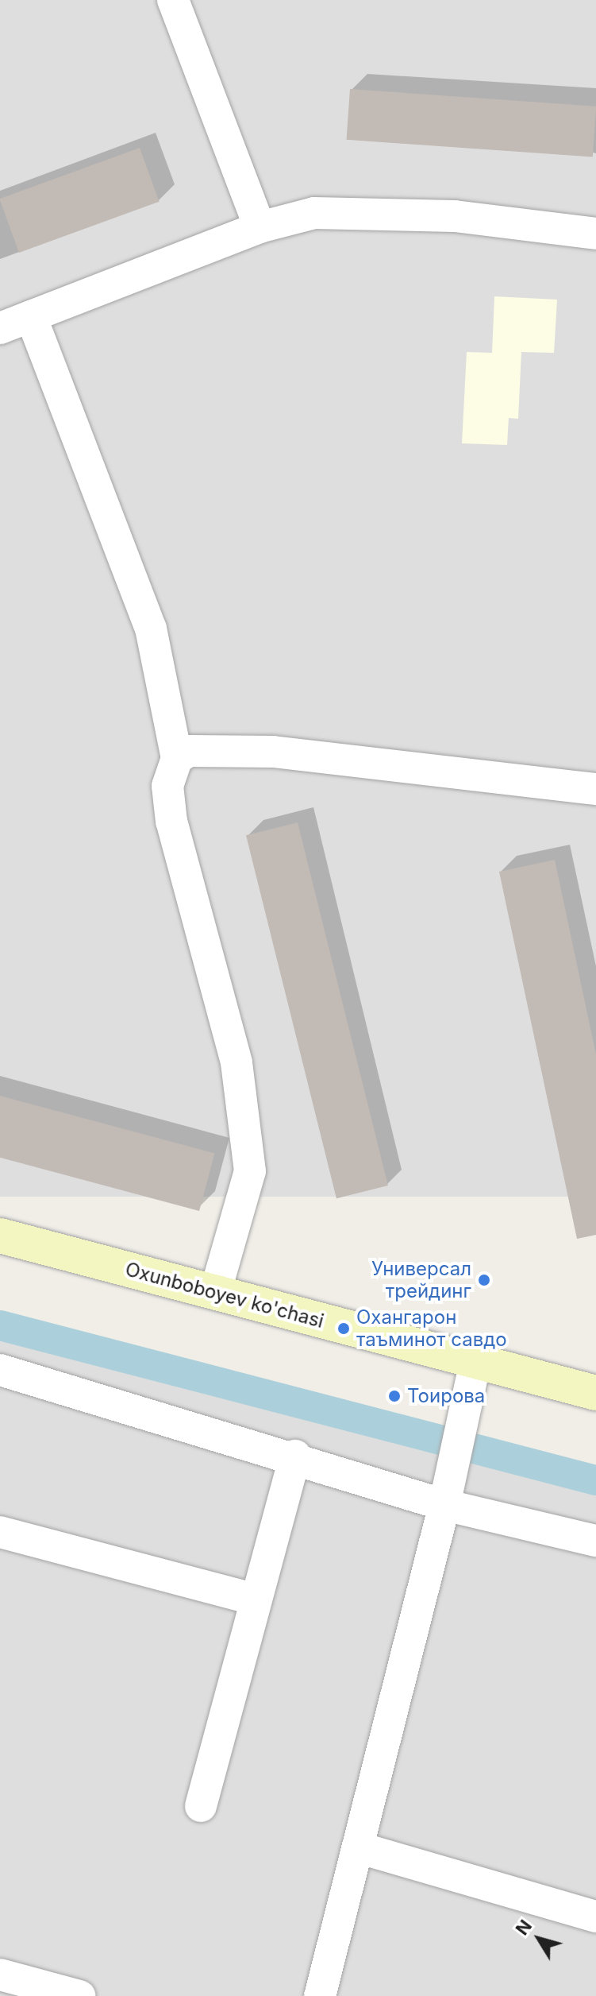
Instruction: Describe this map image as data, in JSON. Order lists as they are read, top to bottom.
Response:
{
  "streets": {
    "main road": ["Oxunboboyev ko'chasi"]
  },
  "places": ["Универсал трейдинг", "Охангарон таъминот савдо", "Тоирова"],
  "north": "top left"
}
